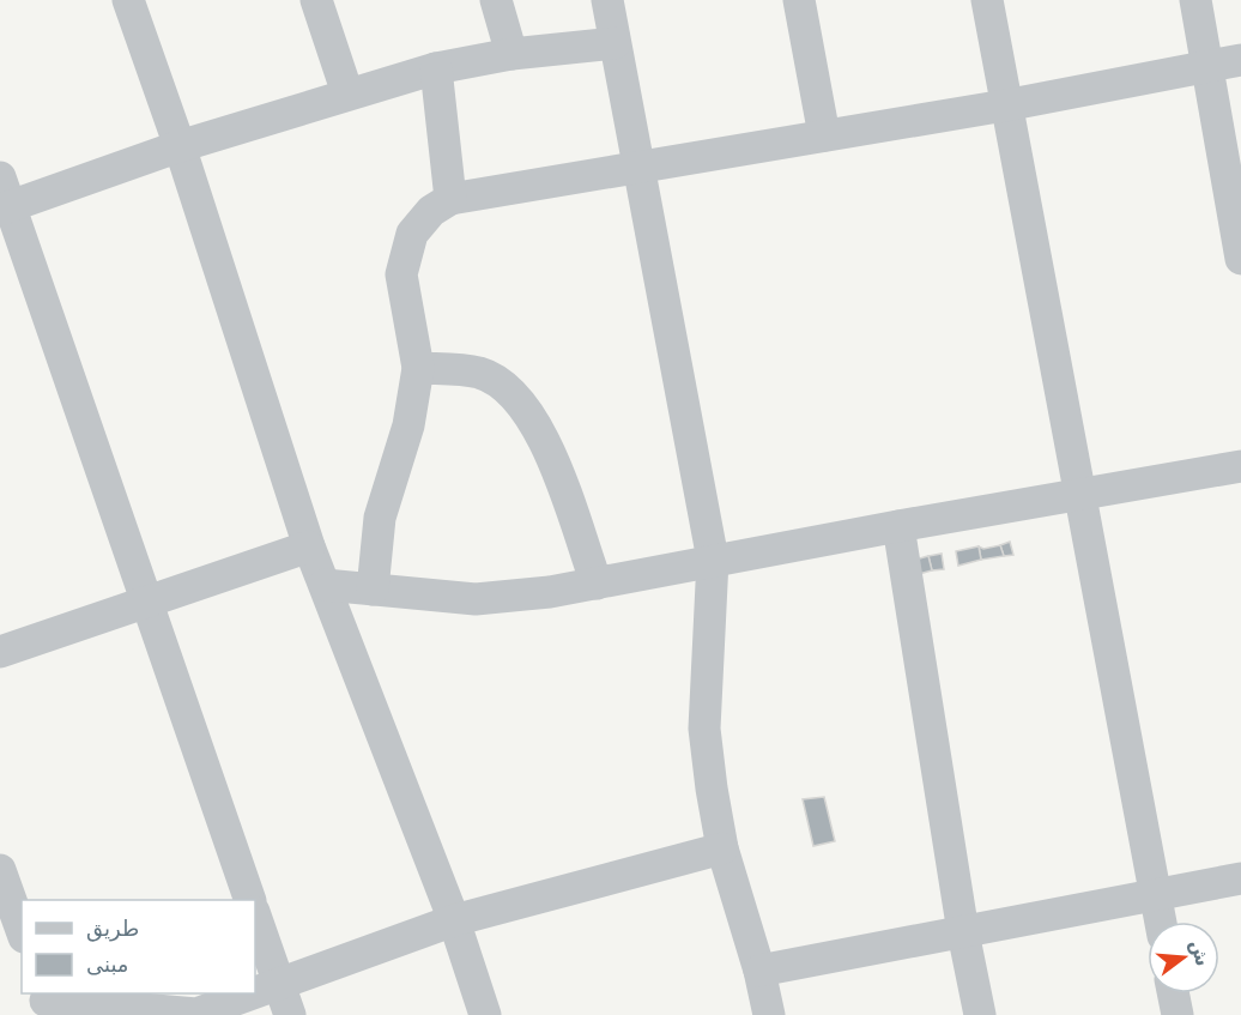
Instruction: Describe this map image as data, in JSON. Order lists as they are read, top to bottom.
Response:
{
  "legend": ["طريق", "مبنى"],
  "north": "right"
}
